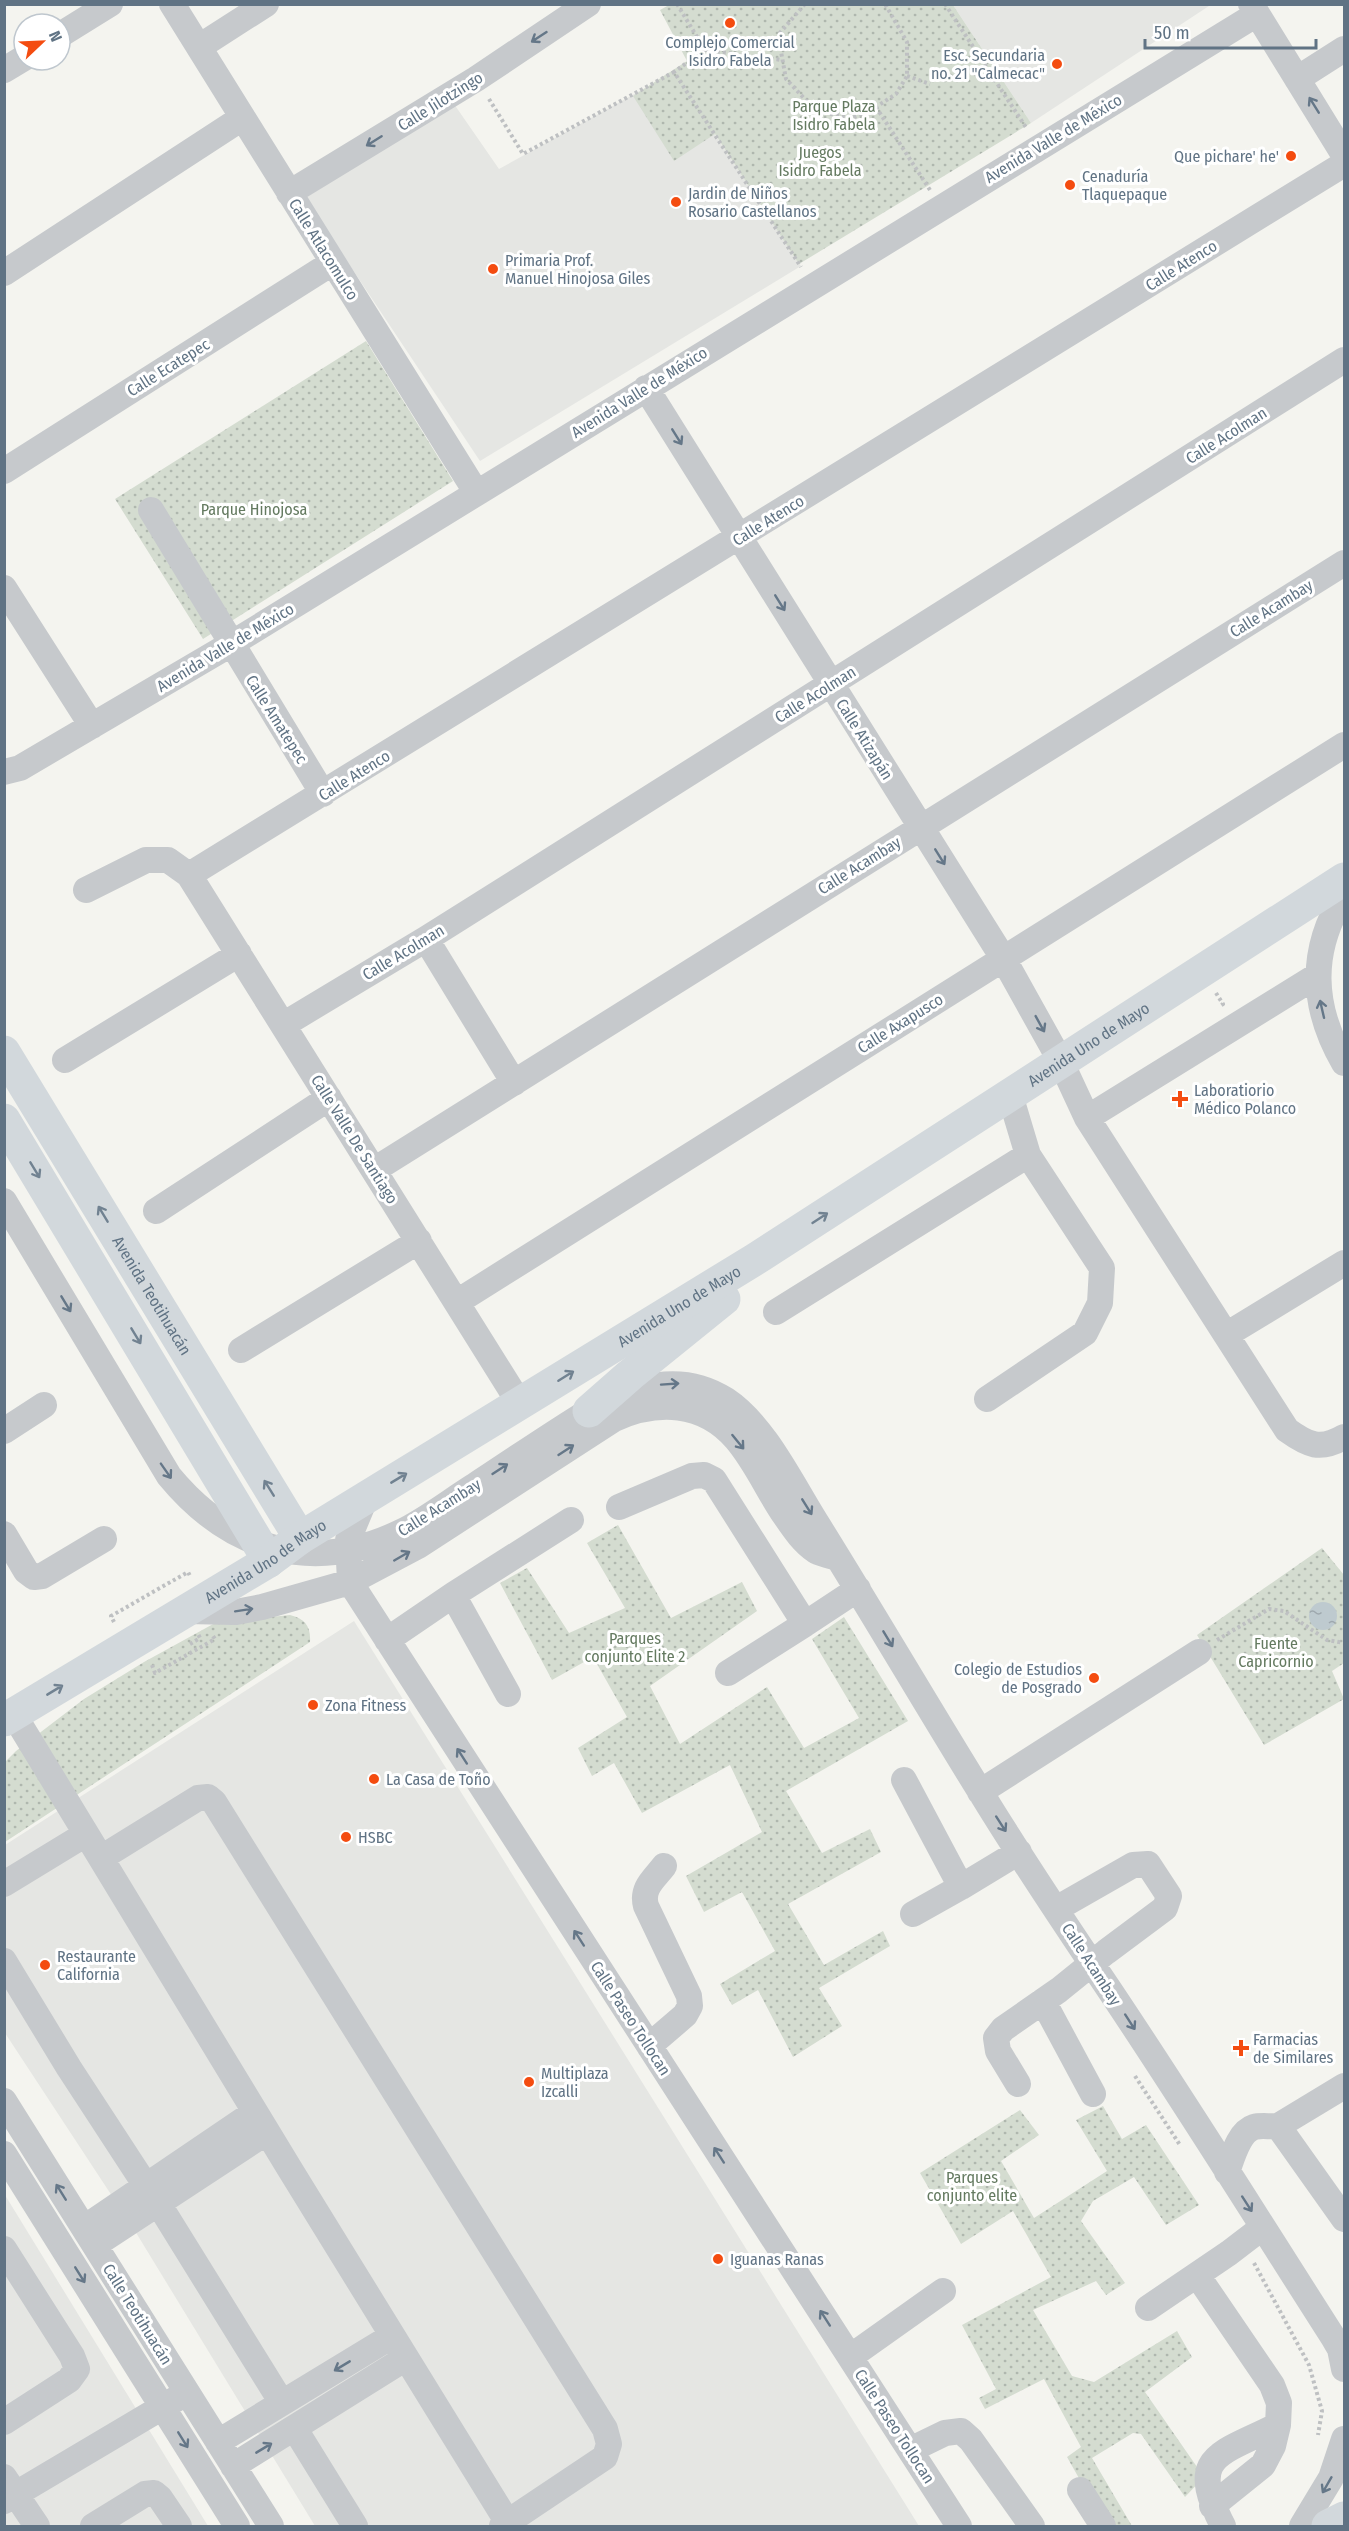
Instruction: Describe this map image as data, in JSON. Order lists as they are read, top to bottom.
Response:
{
  "streets": {
    "main road": ["Avenida Uno de Mayo", "Avenida Teotihuacán"],
    "street": [
      "Calle Jilotzingo",
      "Avenida Valle de México",
      "Calle Atlacomulco",
      "Calle Atenco",
      "Calle Ecatepec",
      "Calle Acolman",
      "Calle Acambay",
      "Calle Amatepec",
      "Calle Atizapán",
      "Calle Axapusco",
      "Calle Valle De Santiago",
      "Calle Paseo Tollocan",
      "Calle Teotihuacán"
    ]
  },
  "crossings": [
    ["Calle Jilotzingo", "Calle Atlacomulco"],
    ["Avenida Valle de México", "Calle Atlacomulco"],
    ["Avenida Valle de México", "Calle Amatepec"],
    ["Avenida Valle de México", "Calle Atizapán"],
    ["Calle Atlacomulco", "Calle Ecatepec"],
    ["Calle Atenco", "Calle Amatepec"],
    ["Calle Atenco", "Calle Atizapán"],
    ["Calle Atenco", "Calle Valle De Santiago"],
    ["Calle Acolman", "Calle Atizapán"],
    ["Calle Acolman", "Calle Valle De Santiago"],
    ["Calle Acambay", "Calle Atizapán"],
    ["Calle Acambay", "Avenida Uno de Mayo"],
    ["Calle Acambay", "Calle Valle De Santiago"],
    ["Calle Acambay", "Calle Paseo Tollocan"],
    ["Calle Atizapán", "Calle Axapusco"],
    ["Calle Atizapán", "Avenida Uno de Mayo"],
    ["Calle Axapusco", "Calle Valle De Santiago"],
    ["Avenida Uno de Mayo", "Calle Valle De Santiago"],
    ["Avenida Uno de Mayo", "Avenida Teotihuacán"],
    ["Avenida Uno de Mayo", "Calle Paseo Tollocan"]
  ],
  "one_way": [
    "Calle Jilotzingo",
    "Calle Atizapán",
    "Avenida Uno de Mayo",
    "Calle Paseo Tollocan"
  ],
  "parks": [
    "Parque Plaza Isidro Fabela",
    "Juegos Isidro Fabela",
    "Parque Hinojosa",
    "Parques conjunto Elite 2",
    "Fuente Capricornio",
    "Parques conjunto elite"
  ],
  "places": {
    "other": [
      "Complejo Comercial Isidro Fabela",
      "Esc. Secundaria no. 21 \"Calmecac\"",
      "Que pichare' he'",
      "Cenaduría Tlaquepaque",
      "Jardin de Niños Rosario Castellanos",
      "Primaria Prof. Manuel Hinojosa Giles",
      "Colegio de Estudios de Posgrado",
      "Zona Fitness",
      "La Casa de Toño",
      "HSBC",
      "Restaurante California",
      "Multiplaza Izcalli",
      "Iguanas Ranas"
    ],
    "health": ["Laboratiorio Médico Polanco", "Farmacias de Similares"]
  },
  "scale_bar": "50 m",
  "north": "top right"
}
